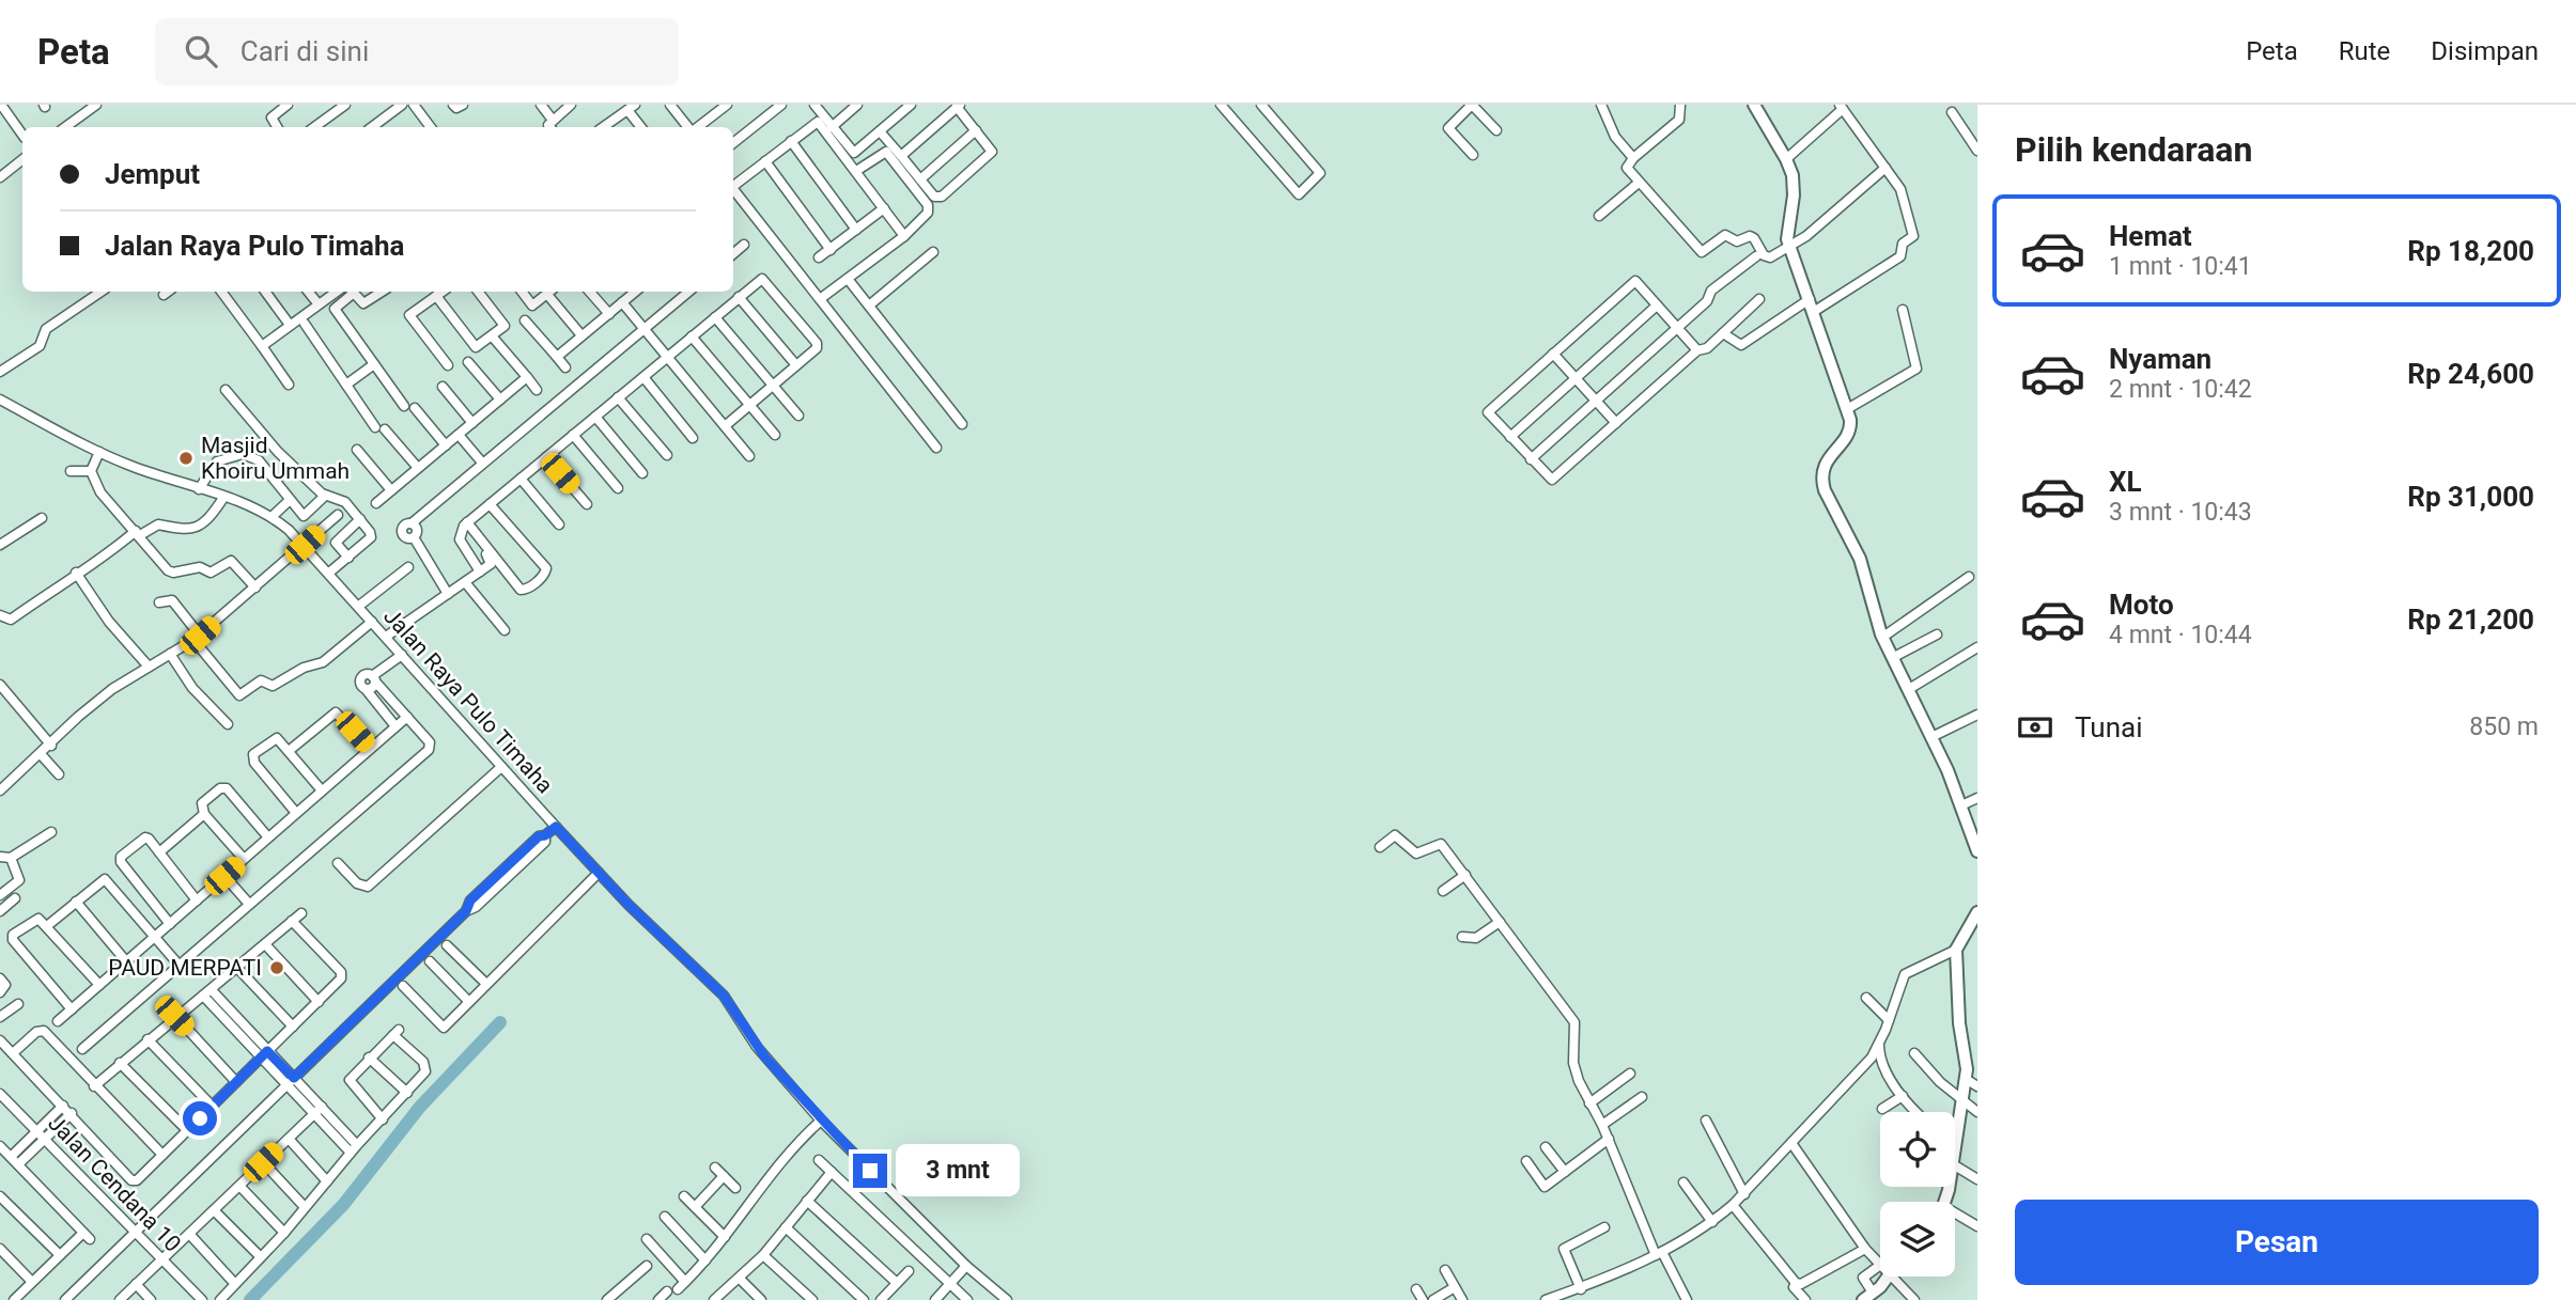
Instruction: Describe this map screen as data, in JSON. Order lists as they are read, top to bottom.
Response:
{
  "streets": {
    "street": ["Jalan Raya Pulo Timaha", "Jalan Cendana 10"]
  },
  "places": ["Masjid Khoiru Ummah", "PAUD MERPATI"],
  "page": {
    "header": "Peta",
    "search": "Cari di sini",
    "nav": ["Peta", "Rute", "Disimpan"],
    "heading": "Pilih kendaraan",
    "banner": ["Jemput", "Jalan Raya Pulo Timaha"],
    "list": [
      {
        "name": "Hemat",
        "note": "1 mnt · 10:41",
        "value": "Rp 18,200"
      },
      {
        "name": "Nyaman",
        "note": "2 mnt · 10:42",
        "value": "Rp 24,600"
      },
      {
        "name": "XL",
        "note": "3 mnt · 10:43",
        "value": "Rp 31,000"
      },
      {
        "name": "Moto",
        "note": "4 mnt · 10:44",
        "value": "Rp 21,200"
      }
    ],
    "pay": ["Tunai", "850 m"],
    "bubble": "3 mnt",
    "buttons": "Pesan"
  }
}
